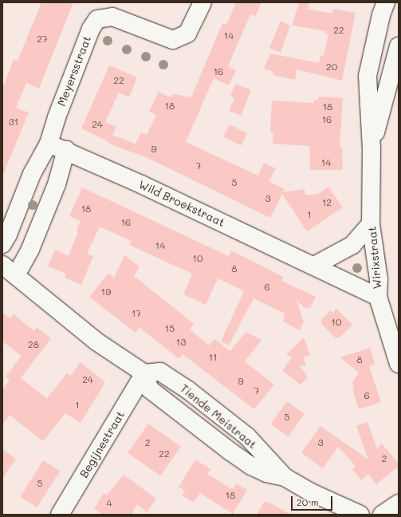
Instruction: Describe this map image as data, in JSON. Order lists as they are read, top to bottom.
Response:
{
  "streets": {
    "street": [
      "Meyersstraat",
      "Wild Broekstraat",
      "Wirixstraat",
      "Tiende Meistraat",
      "Begijnestraat"
    ]
  },
  "crossings": [
    ["Meyersstraat", "Wild Broekstraat"],
    ["Wild Broekstraat", "Wirixstraat"],
    ["Tiende Meistraat", "Begijnestraat"]
  ],
  "house_numbers": [
    "22",
    "14",
    "27",
    "20",
    "16",
    "22",
    "18",
    "18",
    "16",
    "31",
    "24",
    "9",
    "14",
    "7",
    "5",
    "3",
    "12",
    "18",
    "1",
    "16",
    "14",
    "10",
    "8",
    "6",
    "19",
    "17",
    "10",
    "15",
    "13",
    "28",
    "11",
    "8",
    "24",
    "9",
    "7",
    "6",
    "1",
    "5",
    "2",
    "3",
    "22",
    "2",
    "5",
    "18",
    "4"
  ],
  "scale_bar": "20 m"
}
